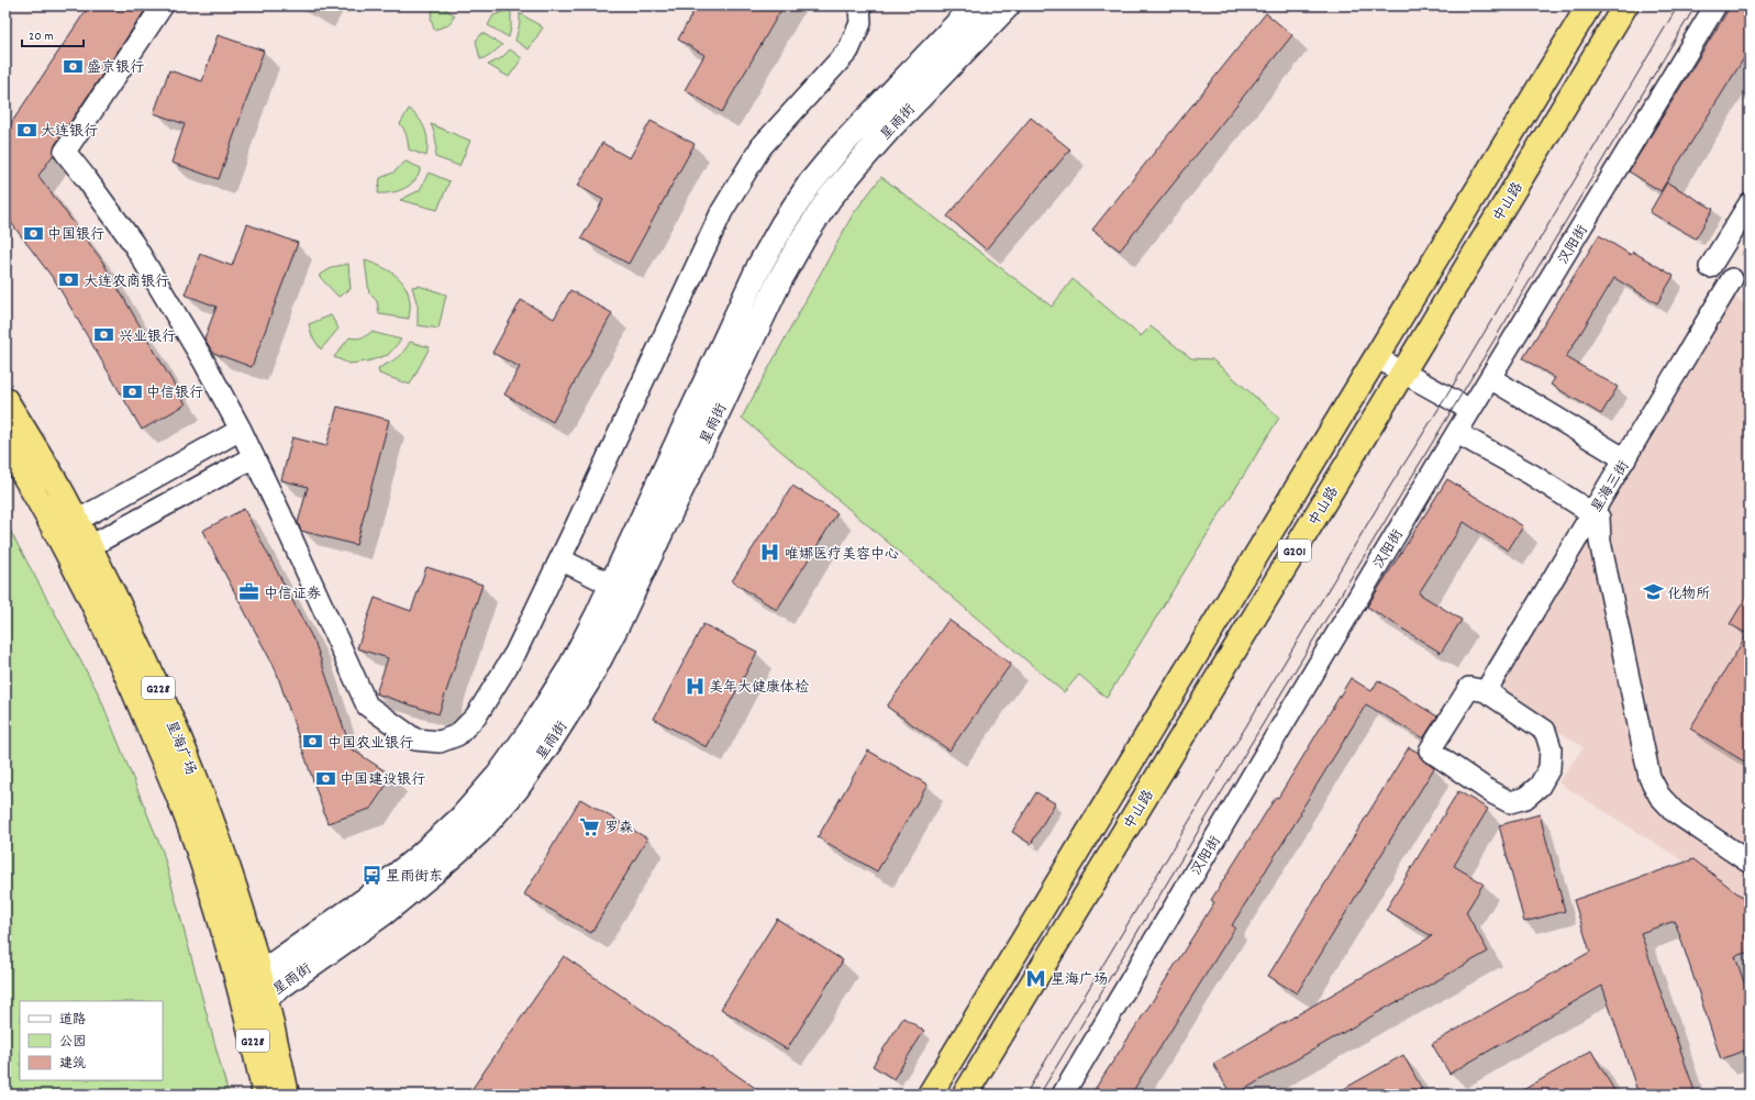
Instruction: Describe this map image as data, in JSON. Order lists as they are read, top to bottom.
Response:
{
  "streets": {
    "highway": [
      "中山路",
      "G201",
      "G228",
      "星海广场"
    ],
    "street": ["星雨街", "汉阳街", "星海三街"]
  },
  "crossings": [
    ["星雨街", "星海广场"]
  ],
  "places": {
    "bank": [
      "盛京银行",
      "大连银行",
      "中国银行",
      "大连农商银行",
      "兴业银行",
      "中信银行",
      "中国农业银行",
      "中国建设银行"
    ],
    "hospital": ["唯娜医疗美容中心", "美年大健康体检"],
    "office": ["中信证券"],
    "school or university": ["化物所"],
    "supermarket": ["罗森"],
    "bus stop": ["星雨街东"],
    "metro station": ["星海广场"]
  },
  "legend": ["道路", "公园", "建筑"],
  "scale_bar": "20 m"
}
